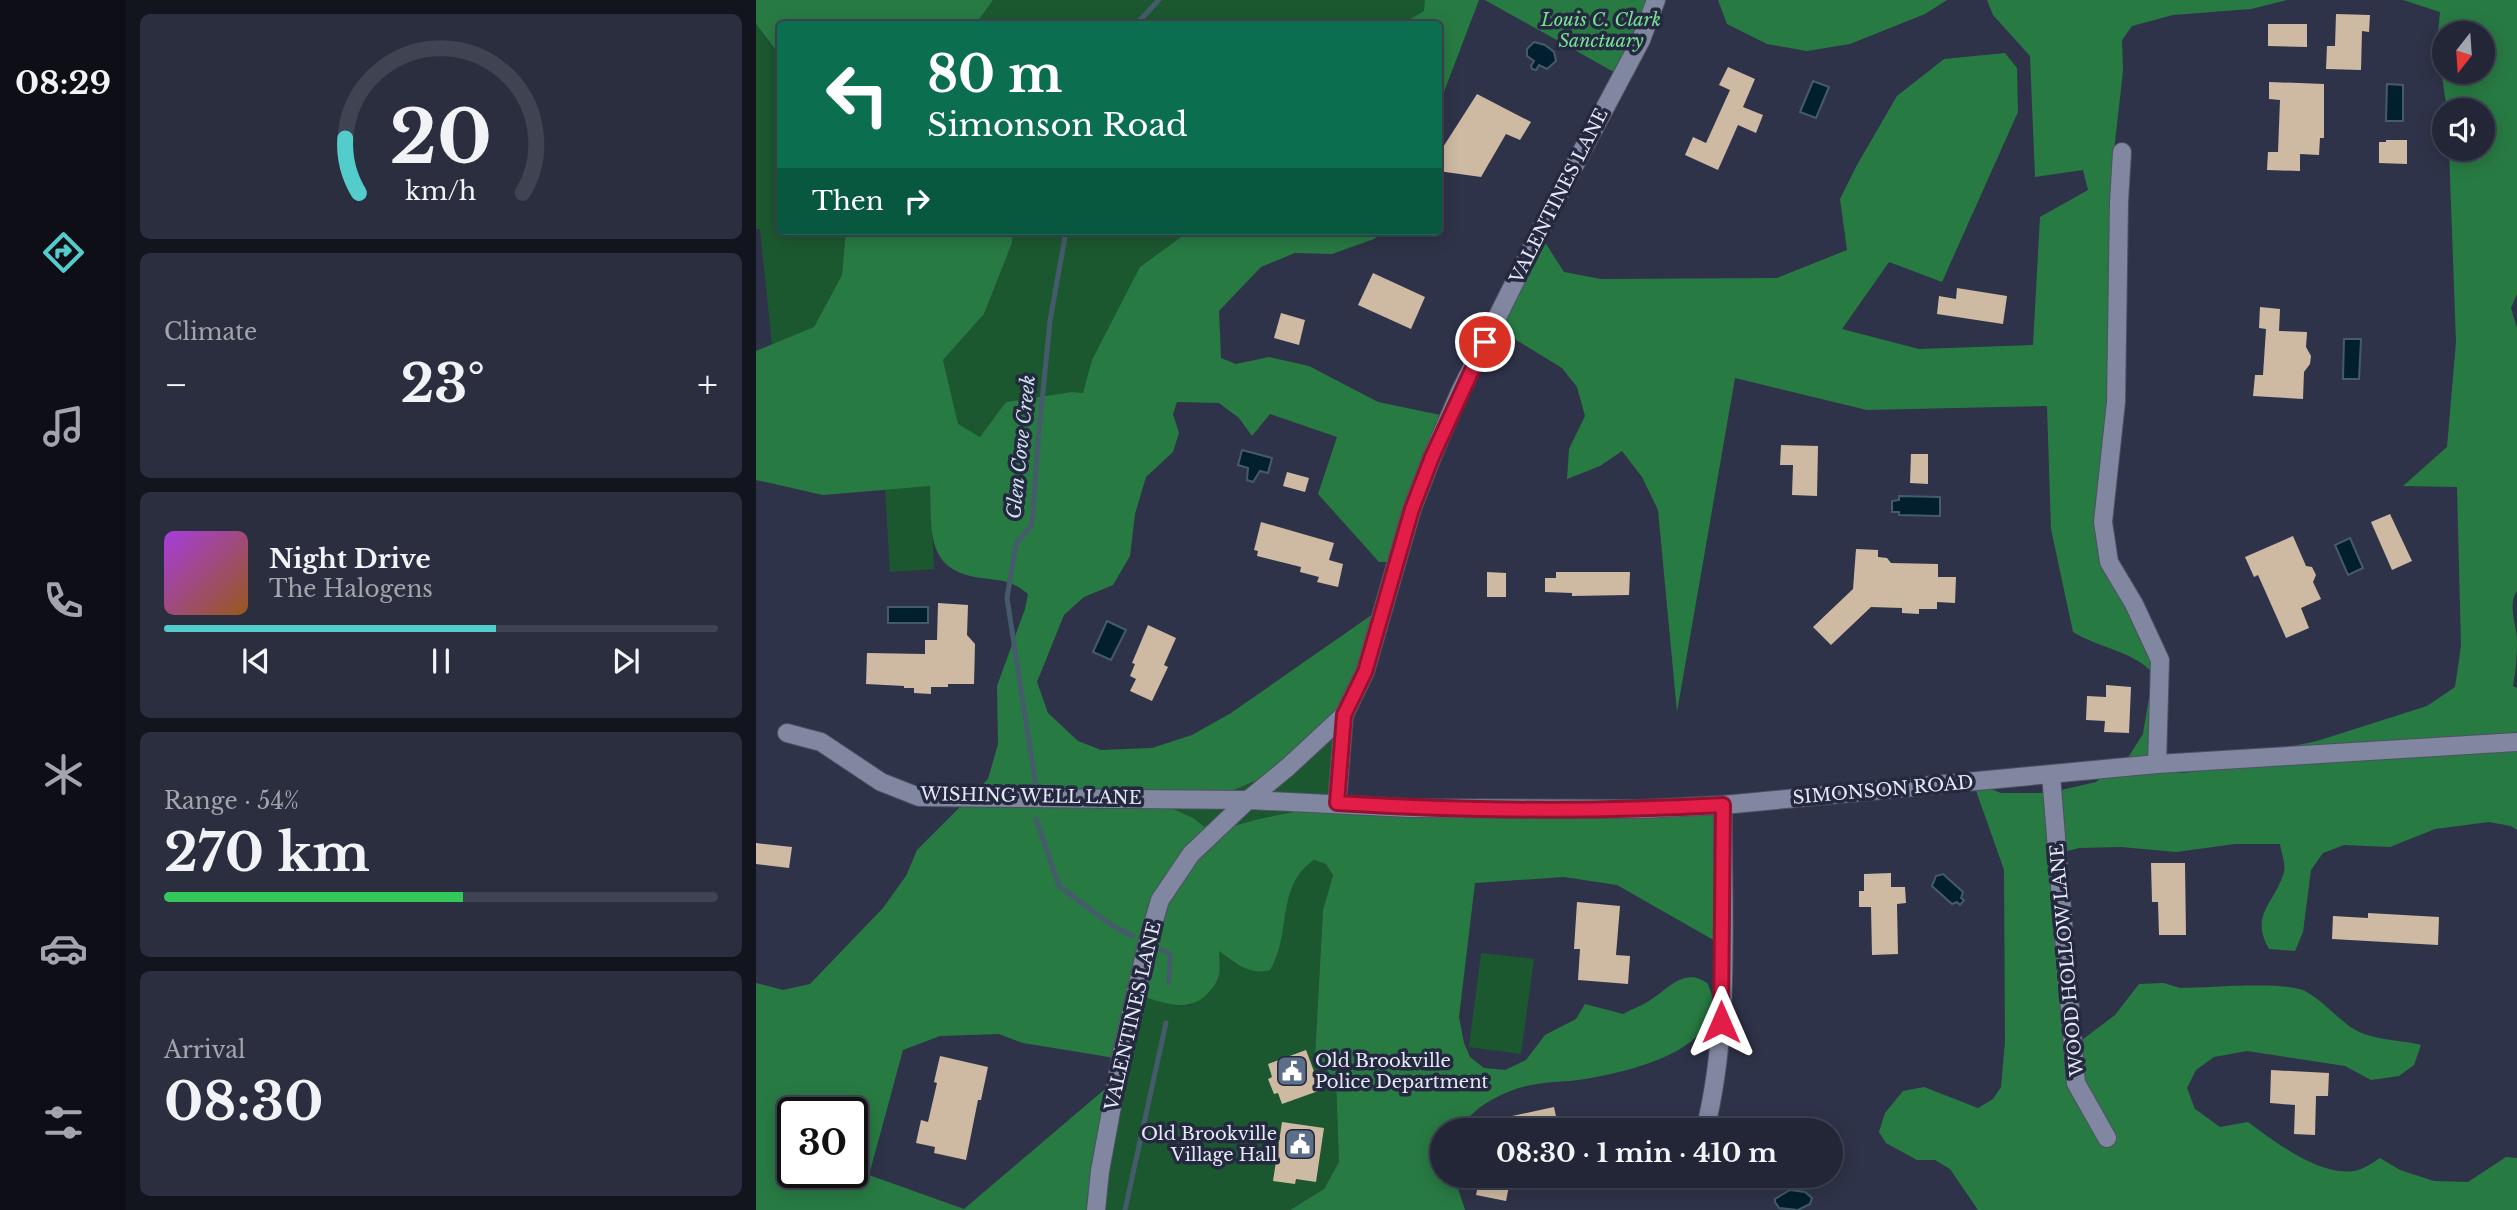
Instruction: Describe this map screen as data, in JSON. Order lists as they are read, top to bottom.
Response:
{
  "streets": {
    "street": [
      "VALENTINES LANE",
      "SIMONSON ROAD",
      "WISHING WELL LANE",
      "WOOD HOLLOW LANE"
    ]
  },
  "crossings": [
    ["VALENTINES LANE", "SIMONSON ROAD"],
    ["VALENTINES LANE", "WISHING WELL LANE"],
    ["SIMONSON ROAD", "WISHING WELL LANE"],
    ["SIMONSON ROAD", "WOOD HOLLOW LANE"]
  ],
  "water": ["Glen Cove Creek"],
  "parks": ["Louis C. Clark Sanctuary"],
  "places": {
    "public building": ["Old Brookville Police Department", "Old Brookville Village Hall"]
  },
  "north": "bottom",
  "page": {
    "tabs": "08:29",
    "turn": ["80 m", "Simonson Road"],
    "then": "Then",
    "tile": [
      "Climate",
      ["Range · 54%", "270 km"],
      ["Arrival", "08:30"]
    ],
    "heat": ["−", "23°", "+"],
    "song": ["Night Drive", "The Halogens"],
    "limit": "30",
    "trip": "08:30 · 1 min · 410 m",
    "gauge": ["20", "km/h"]
  }
}
